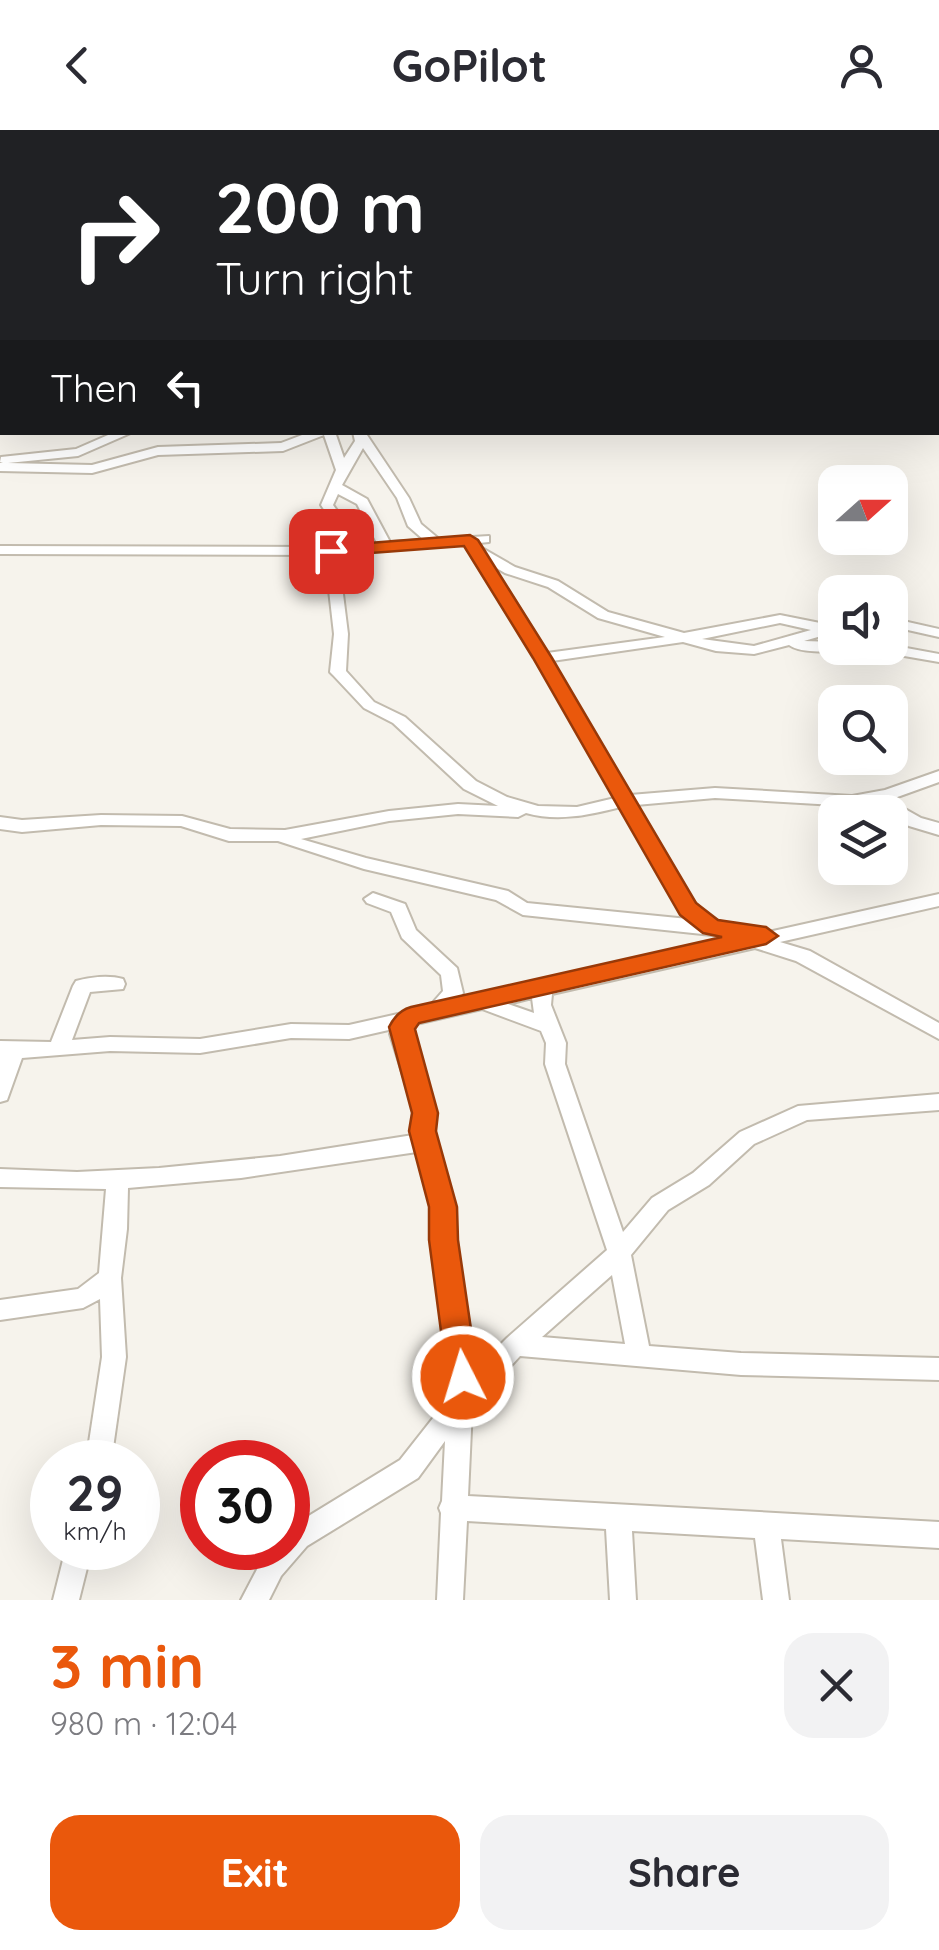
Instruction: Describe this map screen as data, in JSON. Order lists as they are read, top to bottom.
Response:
{
  "north": "right",
  "page": {
    "header": "GoPilot",
    "turn": ["200 m", "Turn right"],
    "then": "Then",
    "speed": "29 km/h",
    "limit": "30",
    "heading": ["3 min", "980 m · 12:04"],
    "buttons": ["Exit", "Share"]
  }
}
